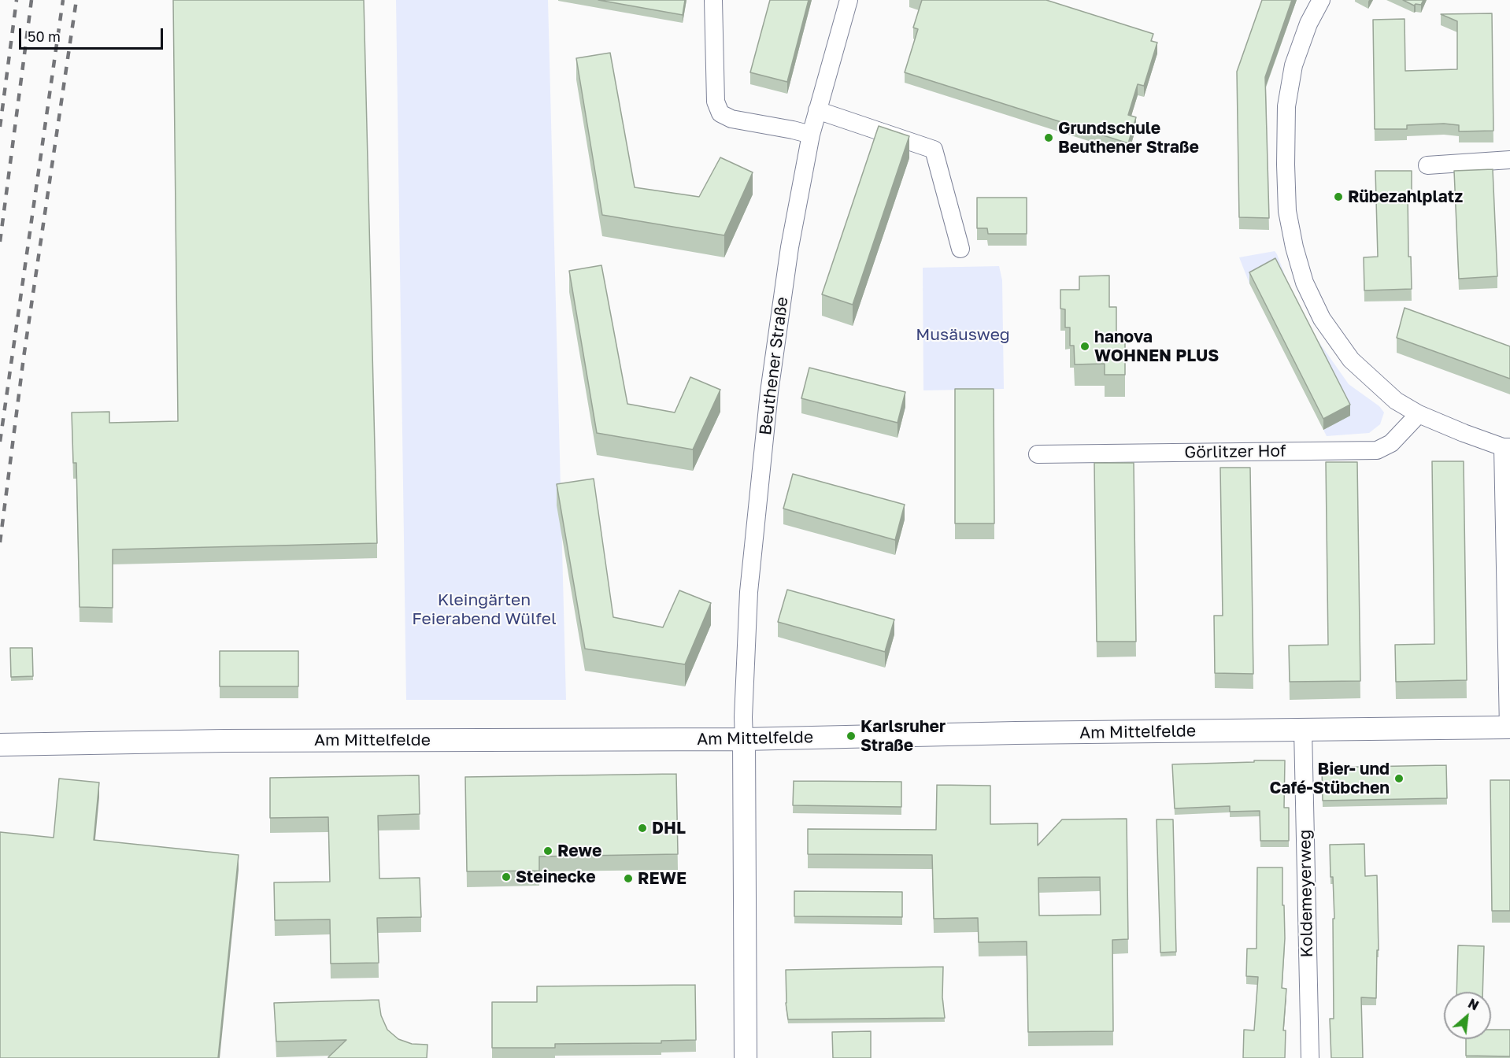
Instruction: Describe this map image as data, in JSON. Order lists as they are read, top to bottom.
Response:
{
  "streets": {
    "street": [
      "Beuthener Straße",
      "Görlitzer Hof",
      "Am Mittelfelde",
      "Koldemeyerweg"
    ]
  },
  "crossings": [
    ["Beuthener Straße", "Am Mittelfelde"],
    ["Am Mittelfelde", "Koldemeyerweg"]
  ],
  "parks": ["Musäusweg", "Kleingärten Feierabend Wülfel"],
  "places": [
    "Grundschule Beuthener Straße",
    "Rübezahlplatz",
    "hanova WOHNEN PLUS",
    "Karlsruher Straße",
    "Bier- und Café-Stübchen",
    "DHL",
    "Rewe",
    "Steinecke",
    "REWE"
  ],
  "scale_bar": "50 m",
  "north": "top right"
}
